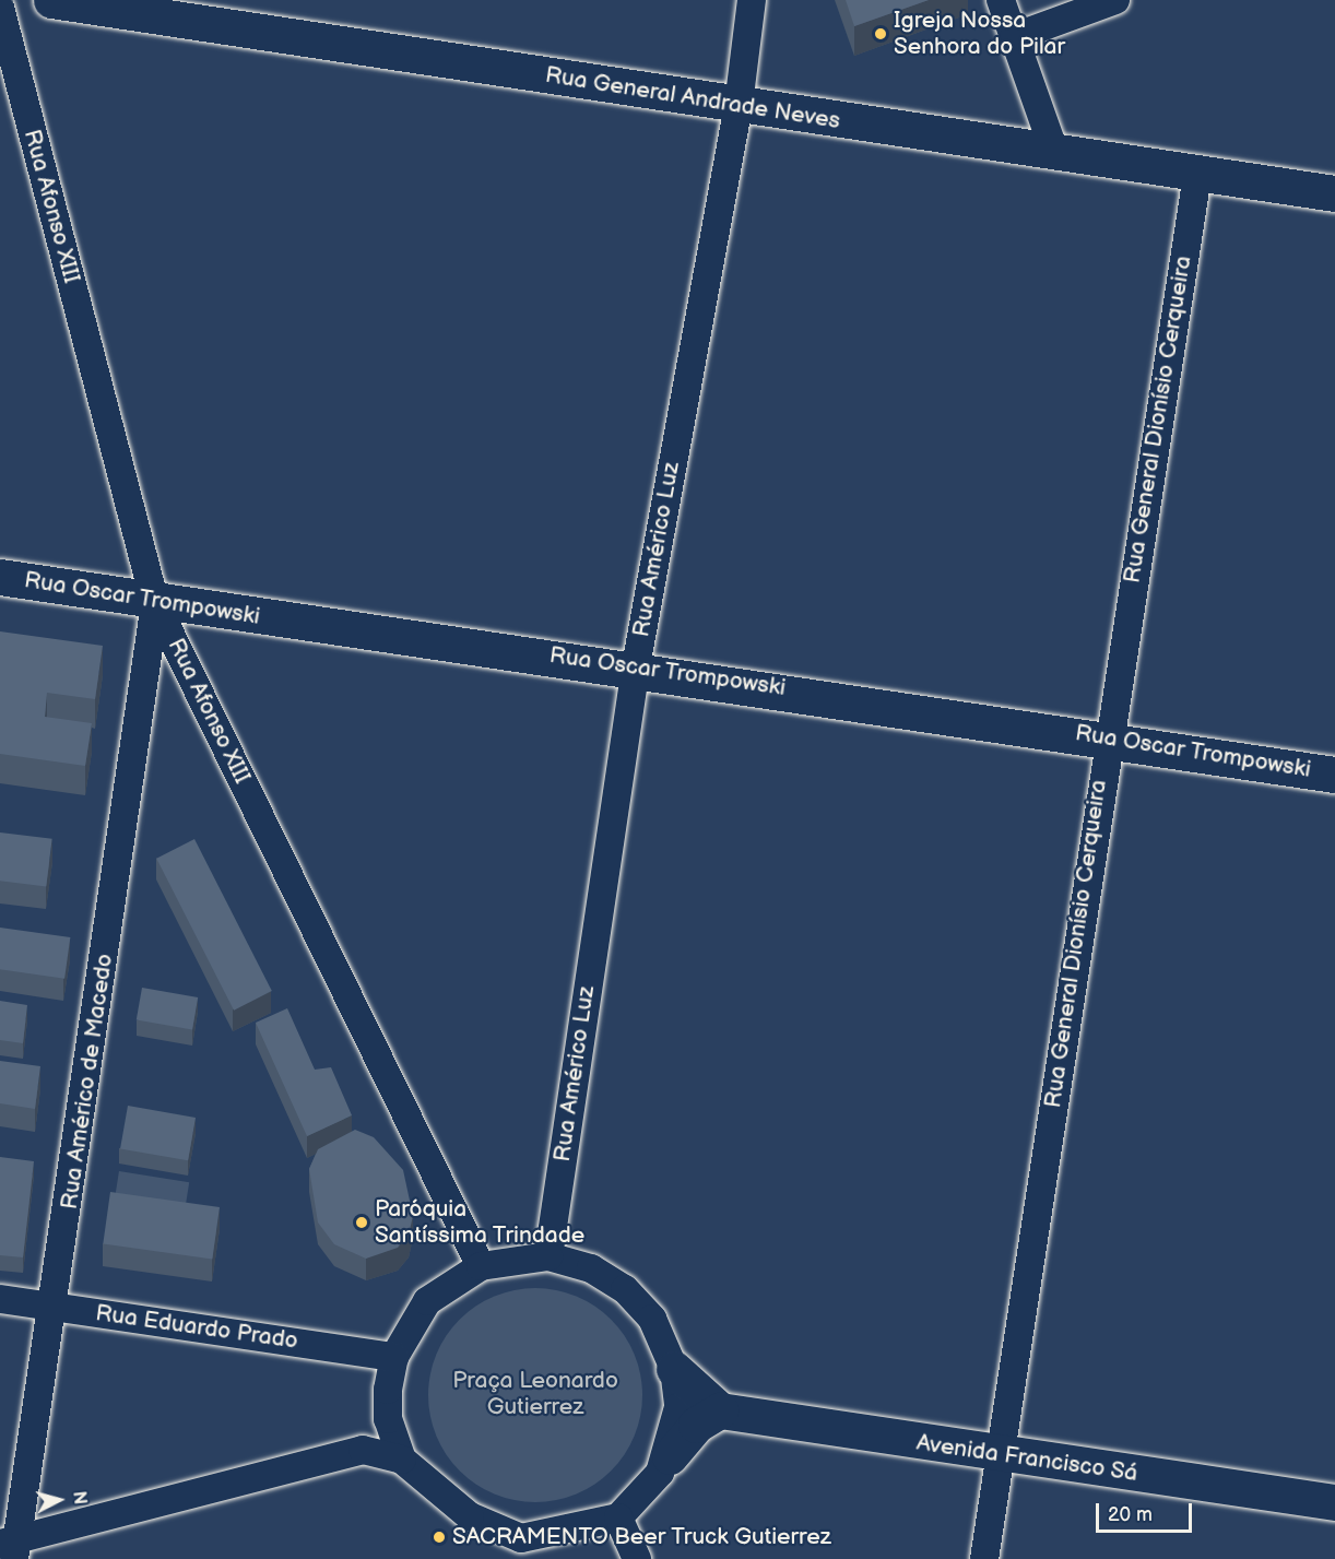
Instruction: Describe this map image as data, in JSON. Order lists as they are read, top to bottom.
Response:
{
  "streets": {
    "street": [
      "Rua General Andrade Neves",
      "Rua Afonso XIII",
      "Rua General Dionísio Cerqueira",
      "Rua Américo Luz",
      "Rua Oscar Trompowski",
      "Rua Américo de Macedo",
      "Rua Eduardo Prado",
      "Avenida Francisco Sá"
    ]
  },
  "crossings": [
    ["Rua General Andrade Neves", "Rua General Dionísio Cerqueira"],
    ["Rua General Andrade Neves", "Rua Américo Luz"],
    ["Rua Afonso XIII", "Rua Oscar Trompowski"],
    ["Rua Afonso XIII", "Rua Américo de Macedo"],
    ["Rua General Dionísio Cerqueira", "Rua Oscar Trompowski"],
    ["Rua General Dionísio Cerqueira", "Avenida Francisco Sá"],
    ["Rua Américo Luz", "Rua Oscar Trompowski"],
    ["Rua Oscar Trompowski", "Rua Américo de Macedo"],
    ["Rua Américo de Macedo", "Rua Eduardo Prado"]
  ],
  "parks": ["Praça Leonardo Gutierrez"],
  "places": ["Igreja Nossa Senhora do Pilar", "Paróquia Santíssima Trindade", "SACRAMENTO Beer Truck Gutierrez"],
  "scale_bar": "20 m",
  "north": "right"
}
